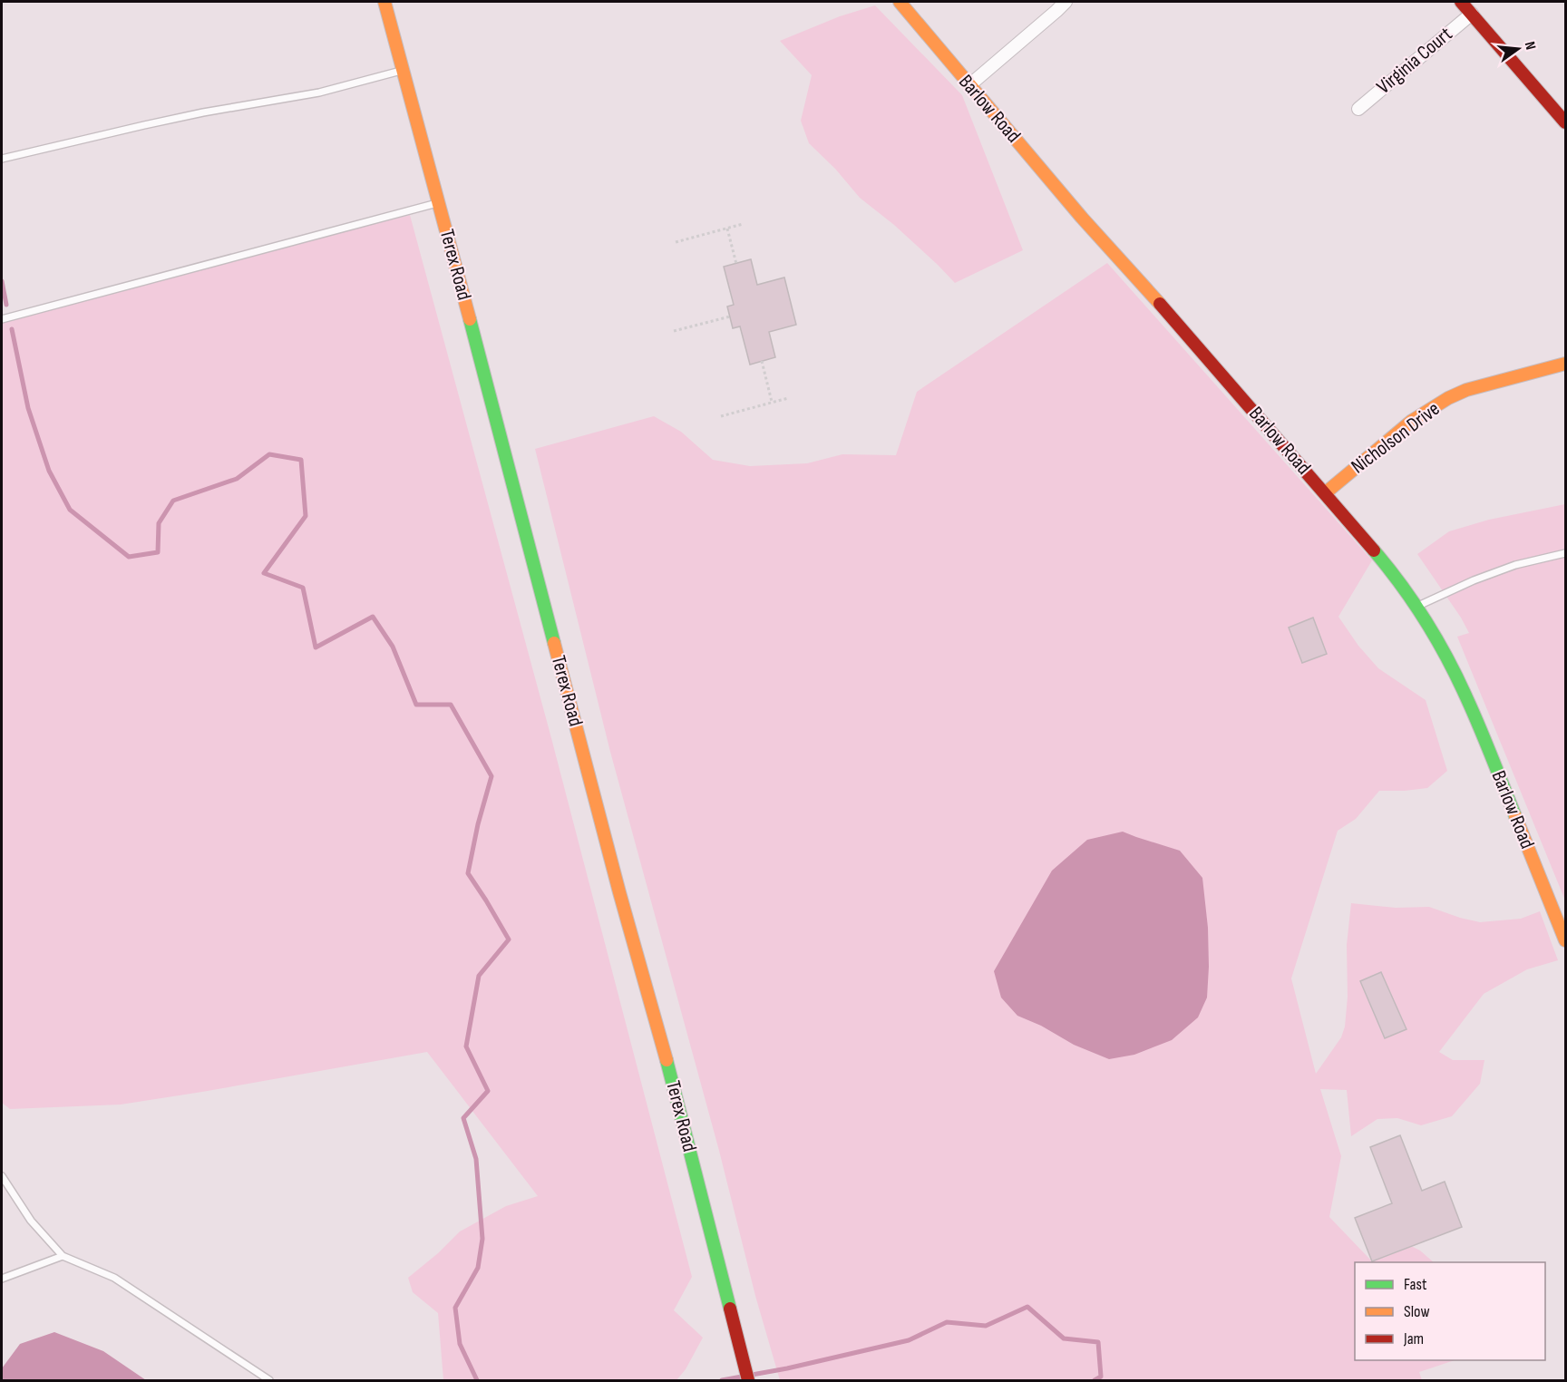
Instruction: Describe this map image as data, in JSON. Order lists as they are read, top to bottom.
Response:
{
  "streets": {
    "street": [
      "Virginia Court",
      "Barlow Road",
      "Terex Road",
      "Nicholson Drive"
    ]
  },
  "crossings": [
    ["Barlow Road", "Nicholson Drive"]
  ],
  "legend": ["Fast", "Slow", "Jam"],
  "north": "right"
}
